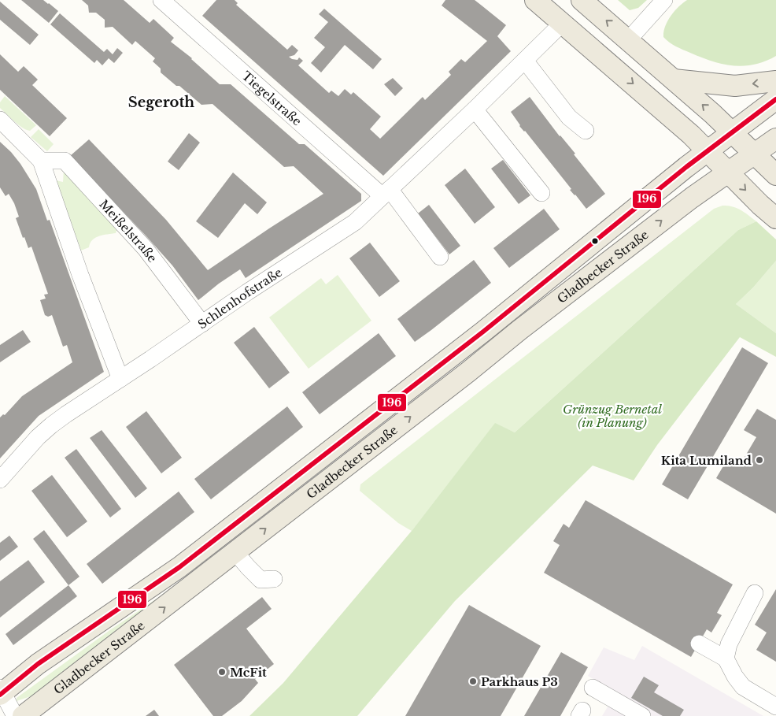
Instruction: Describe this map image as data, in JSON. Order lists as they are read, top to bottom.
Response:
{
  "streets": {
    "main road": ["Gladbecker Straße"],
    "street": ["Tiegelstraße", "Meißelstraße", "Schlenhofstraße"]
  },
  "crossings": [
    ["Tiegelstraße", "Schlenhofstraße"],
    ["Meißelstraße", "Schlenhofstraße"]
  ],
  "districts": ["Segeroth"],
  "parks": ["Grünzug Bernetal (in Planung)"],
  "places": ["Kita Lumiland", "McFit", "Parkhaus P3"],
  "lines": ["transit line 196"]
}
